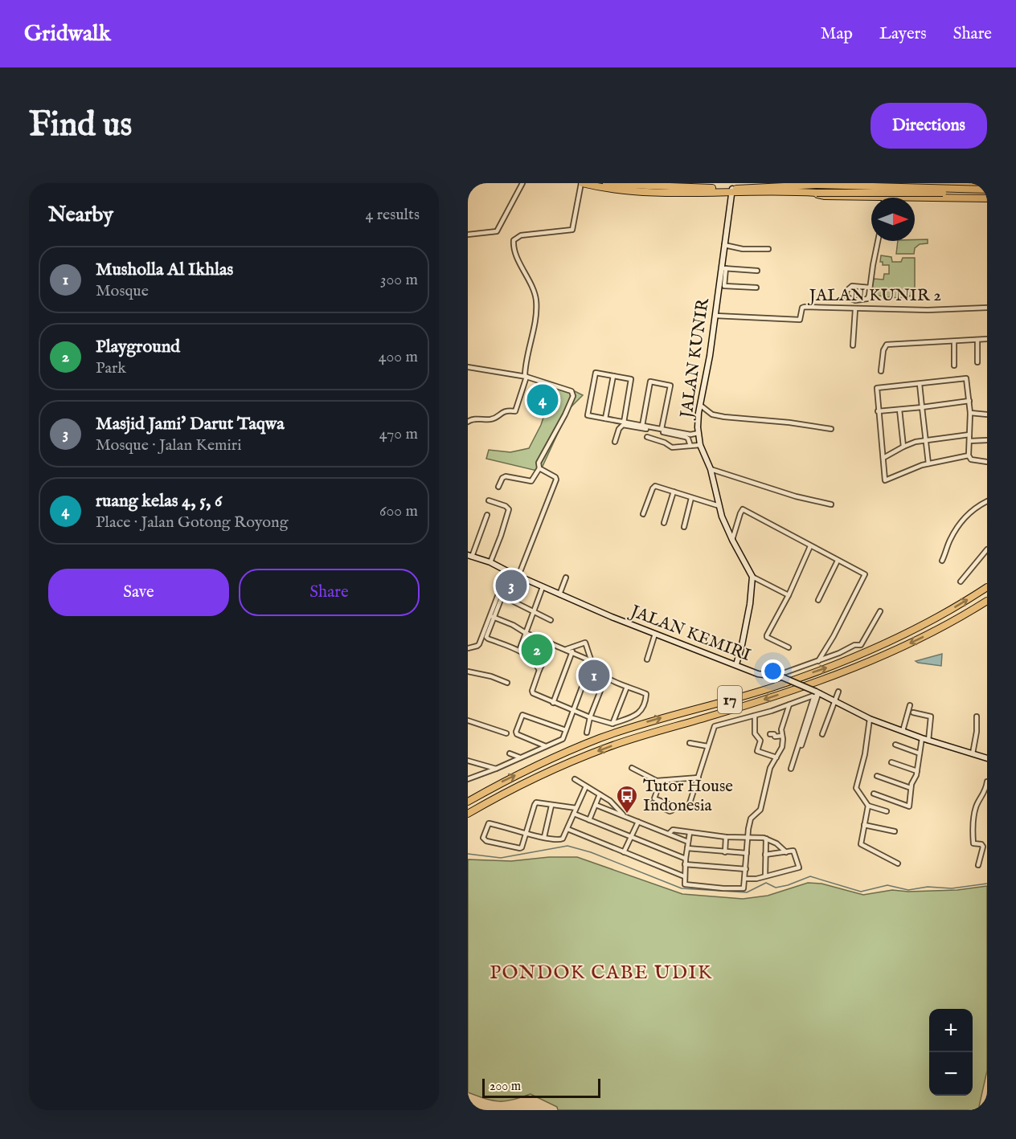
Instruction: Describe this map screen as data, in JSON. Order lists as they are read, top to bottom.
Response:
{
  "streets": {
    "highway": ["17"],
    "street": ["JALAN KUNIR 2", "JALAN KUNIR", "JALAN KEMIRI"]
  },
  "crossings": [
    ["JALAN KUNIR 2", "JALAN KUNIR"]
  ],
  "districts": ["PONDOK CABE UDIK"],
  "places": {
    "bus stop": ["Tutor House Indonesia"]
  },
  "scale_bar": "200 m",
  "north": "right",
  "page": {
    "header": "Gridwalk",
    "nav": ["Map", "Layers", "Share"],
    "buttons": [
      "Directions",
      ["Save", "Share"]
    ],
    "title": "Find us",
    "heading": ["Nearby", "4 results"],
    "list": [
      {
        "mark": "1",
        "name": "Musholla Al Ikhlas",
        "note": "Mosque",
        "value": "300 m"
      },
      {
        "mark": "2",
        "name": "Playground",
        "note": "Park",
        "value": "400 m"
      },
      {
        "mark": "3",
        "name": "Masjid Jami' Darut Taqwa",
        "note": "Mosque · Jalan Kemiri",
        "value": "470 m"
      },
      {
        "mark": "4",
        "name": "ruang kelas 4, 5, 6",
        "note": "Place · Jalan Gotong Royong",
        "value": "600 m"
      }
    ],
    "pins": [
      "4",
      "3",
      "2",
      "1"
    ],
    "map_buttons": ["+", "−"],
    "scale": "200 m"
  }
}
